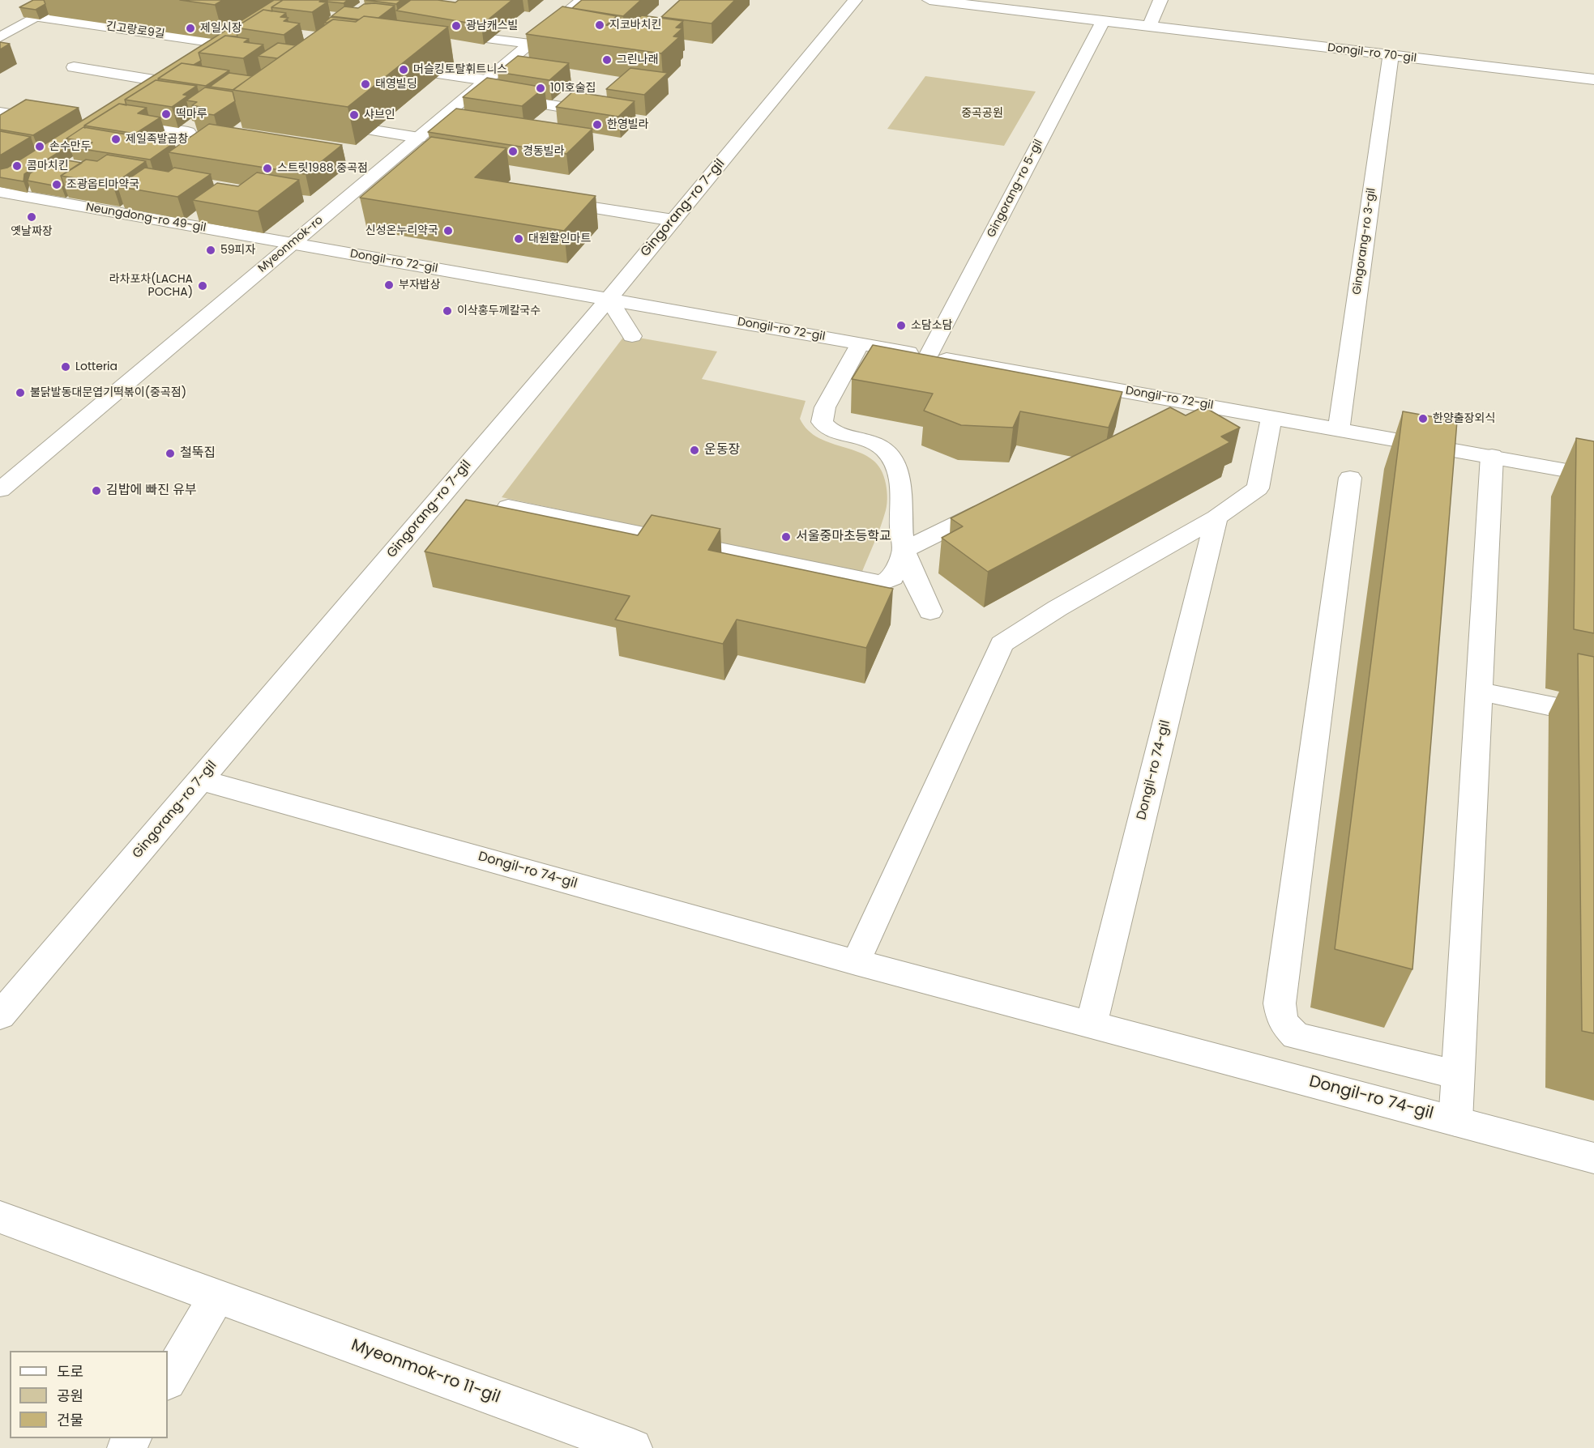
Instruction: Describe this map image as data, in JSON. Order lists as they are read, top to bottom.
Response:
{
  "streets": {
    "street": [
      "긴고랑로9길",
      "Dongil-ro 70-gil",
      "Gingorang-ro 5-gil",
      "Gingorang-ro 7-gil",
      "Neungdong-ro 49-gil",
      "Gingorang-ro 3-gil",
      "Myeonmok-ro",
      "Dongil-ro 72-gil",
      "Dongil-ro 74-gil",
      "Myeonmok-ro 11-gil"
    ]
  },
  "crossings": [
    ["Dongil-ro 70-gil", "Gingorang-ro 5-gil"],
    ["Dongil-ro 70-gil", "Gingorang-ro 3-gil"],
    ["Gingorang-ro 5-gil", "Dongil-ro 72-gil"],
    ["Gingorang-ro 7-gil", "Dongil-ro 72-gil"],
    ["Gingorang-ro 7-gil", "Dongil-ro 74-gil"],
    ["Neungdong-ro 49-gil", "Myeonmok-ro"],
    ["Neungdong-ro 49-gil", "Dongil-ro 72-gil"],
    ["Gingorang-ro 3-gil", "Dongil-ro 72-gil"],
    ["Myeonmok-ro", "Dongil-ro 72-gil"]
  ],
  "parks": ["중곡공원"],
  "places": [
    "지코바치킨",
    "광남캐스빌",
    "제일시장",
    "그린나래",
    "머슬킹토탈휘트니스",
    "태영빌딩",
    "101호술집",
    "떡마루",
    "샤브인",
    "한영빌라",
    "제일족발곱창",
    "손수만두",
    "경동빌라",
    "콤마치킨",
    "스트릿1988 중곡점",
    "조광옵티마약국",
    "옛날짜장",
    "신성온누리약국",
    "대원할인마트",
    "59피자",
    "부자밥상",
    "라차포차(LACHA POCHA)",
    "이삭홍두께칼국수",
    "소담소담",
    "Lotteria",
    "불닭발동대문엽기떡볶이(중곡점)",
    "한양출장외식",
    "운동장",
    "철뚝집",
    "김밥에 빠진 유부",
    "서울중마초등학교"
  ],
  "legend": ["도로", "공원", "건물"]
}
